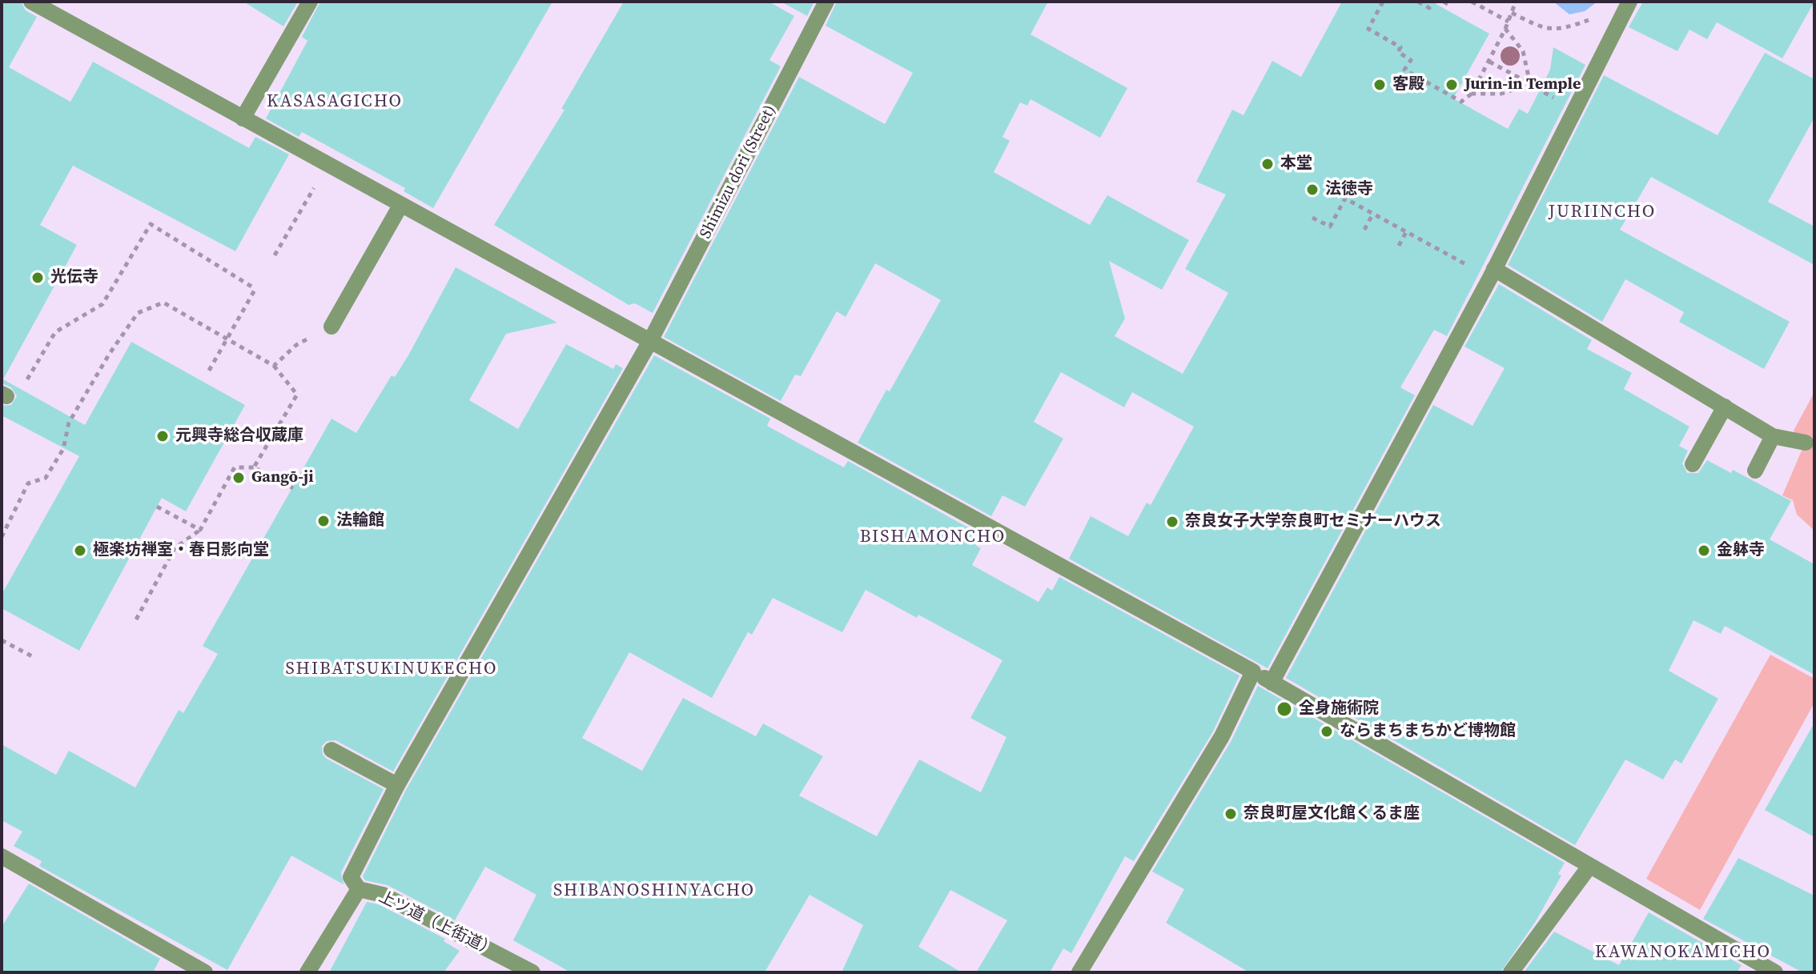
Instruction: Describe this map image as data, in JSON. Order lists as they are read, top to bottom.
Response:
{
  "streets": {
    "street": ["Shimizu dori (Street)", "上ツ道（上街道）"]
  },
  "crossings": [
    ["Shimizu dori (Street)", "上ツ道（上街道）"]
  ],
  "districts": [
    "KASASAGICHO",
    "JURIINCHO",
    "BISHAMONCHO",
    "SHIBATSUKINUKECHO",
    "SHIBANOSHINYACHO",
    "KAWANOKAMICHO"
  ],
  "places": [
    "客殿",
    "Jurin-in Temple",
    "本堂",
    "法徳寺",
    "光伝寺",
    "元興寺総合収蔵庫",
    "Gangō-ji",
    "法輪館",
    "奈良女子大学奈良町セミナーハウス",
    "極楽坊禅室・春日影向堂",
    "金躰寺",
    "全身施術院",
    "ならまちまちかど博物館",
    "奈良町屋文化館くるま座"
  ]
}
